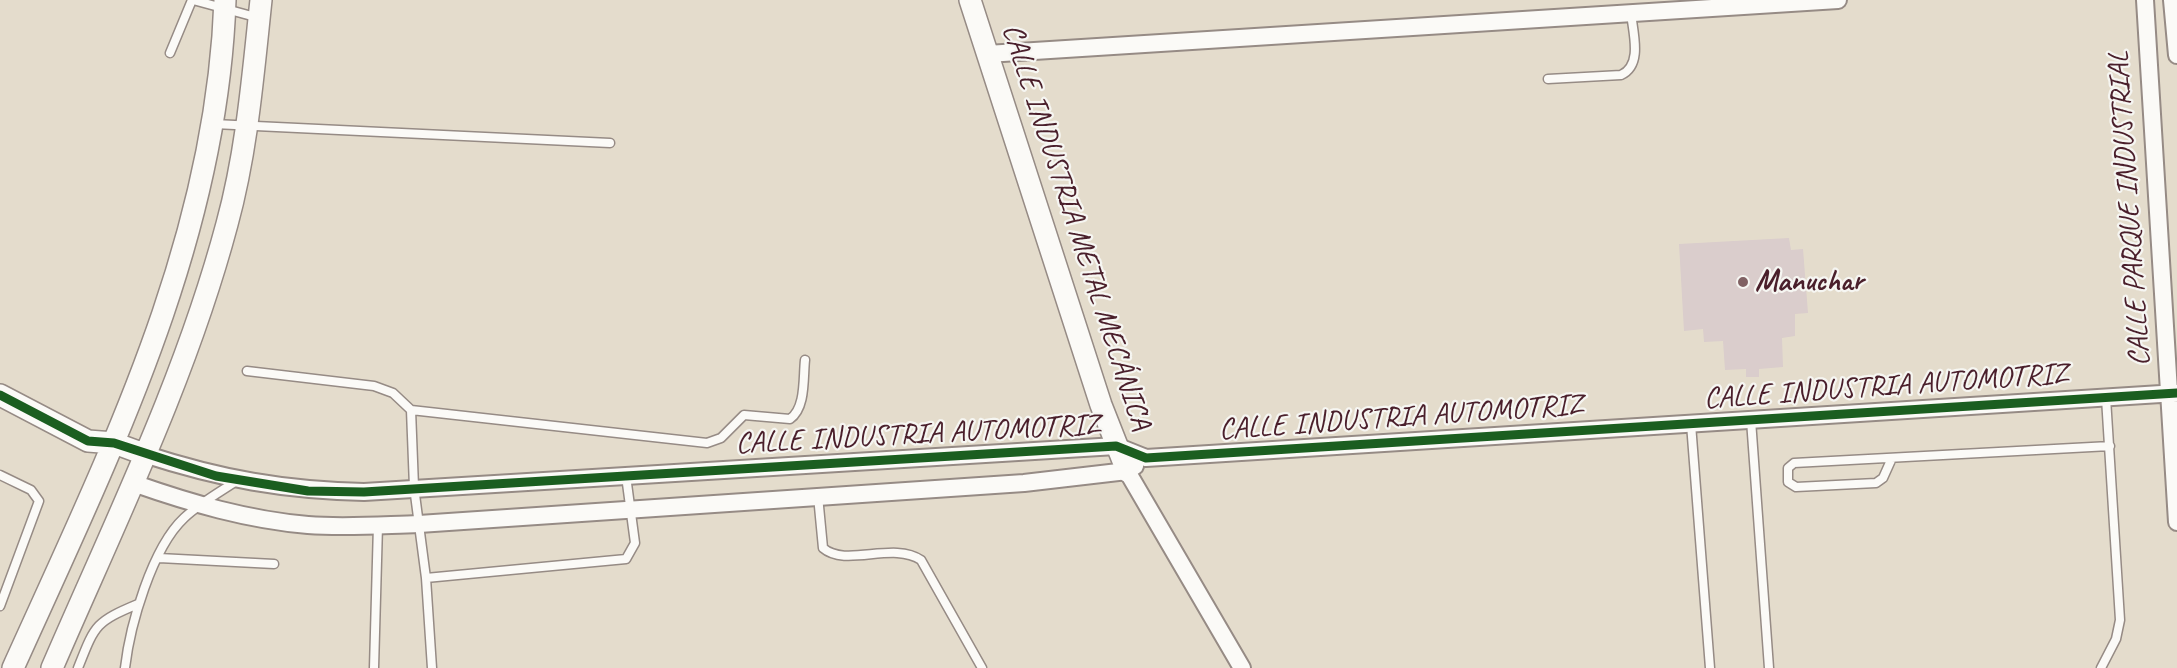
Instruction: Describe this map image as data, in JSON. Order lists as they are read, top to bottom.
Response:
{
  "streets": {
    "street": ["CALLE PARQUE INDUSTRIAL", "CALLE INDUSTRIA METAL MECÁNICA", "CALLE INDUSTRIA AUTOMOTRIZ"]
  },
  "crossings": [
    ["CALLE PARQUE INDUSTRIAL", "CALLE INDUSTRIA AUTOMOTRIZ"],
    ["CALLE INDUSTRIA METAL MECÁNICA", "CALLE INDUSTRIA AUTOMOTRIZ"]
  ],
  "places": ["Manuchar"]
}
